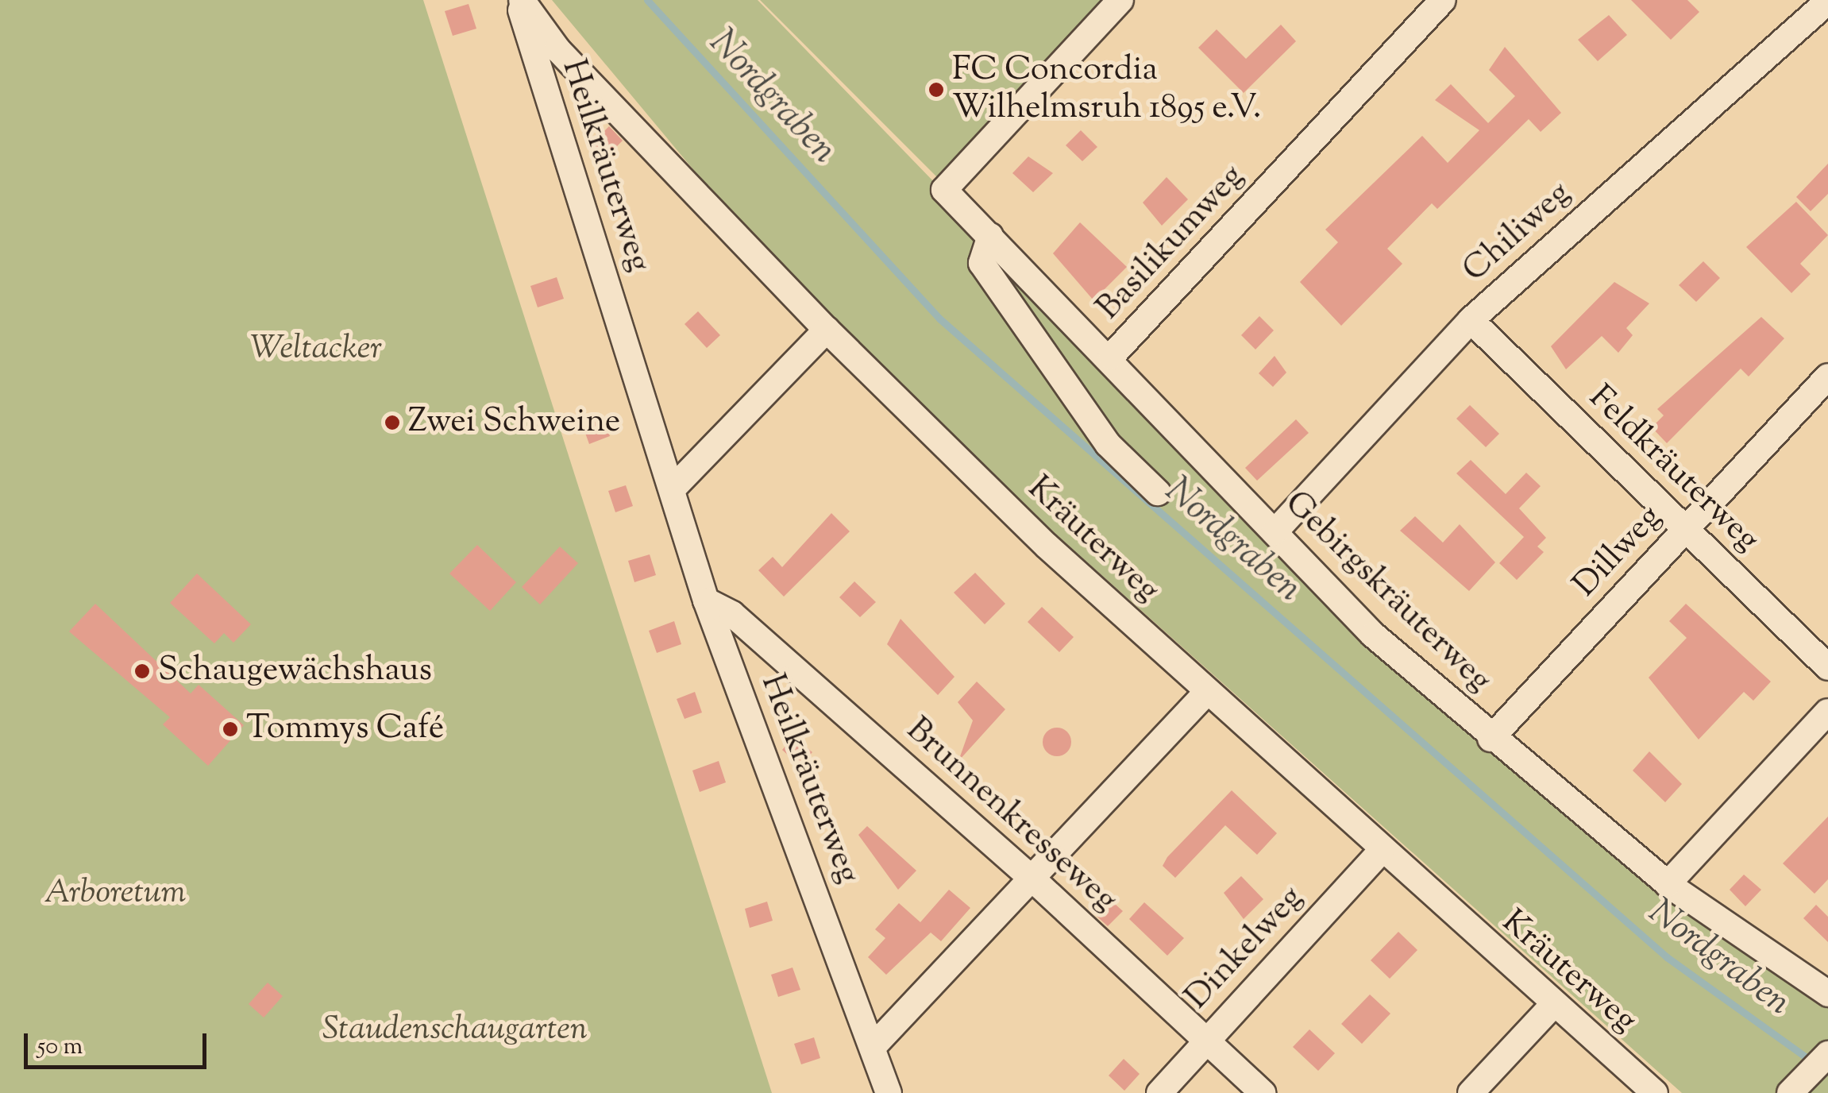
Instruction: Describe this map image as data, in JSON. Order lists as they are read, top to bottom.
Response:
{
  "streets": {
    "lane": [
      "Heilkräuterweg",
      "Chiliweg",
      "Basilikumweg",
      "Feldkräuterweg",
      "Kräuterweg",
      "Dillweg",
      "Gebirgskräuterweg",
      "Brunnenkresseweg",
      "Dinkelweg"
    ]
  },
  "crossings": [
    ["Heilkräuterweg", "Kräuterweg"],
    ["Heilkräuterweg", "Brunnenkresseweg"],
    ["Chiliweg", "Feldkräuterweg"],
    ["Chiliweg", "Gebirgskräuterweg"],
    ["Basilikumweg", "Gebirgskräuterweg"],
    ["Feldkräuterweg", "Dillweg"],
    ["Kräuterweg", "Dinkelweg"],
    ["Dillweg", "Gebirgskräuterweg"],
    ["Brunnenkresseweg", "Dinkelweg"]
  ],
  "water": ["Nordgraben"],
  "parks": ["Weltacker", "Arboretum", "Staudenschaugarten"],
  "places": [
    "FC Concordia Wilhelmsruh 1895 e.V.",
    "Zwei Schweine",
    "Schaugewächshaus",
    "Tommys Café"
  ],
  "scale_bar": "50 m"
}
